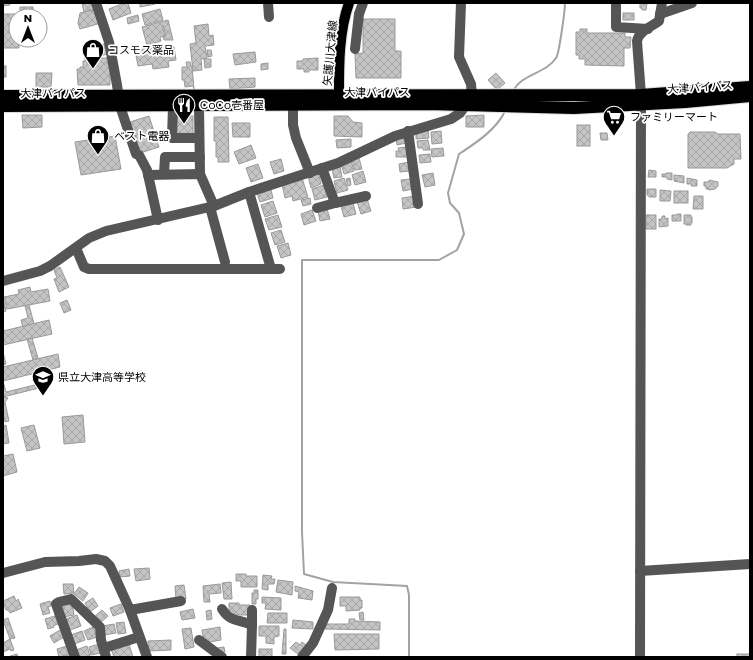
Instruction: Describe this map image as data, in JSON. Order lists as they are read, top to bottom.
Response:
{
  "streets": {
    "highway": ["大津バイパス"],
    "main road": ["矢護川大津線"]
  },
  "crossings": [
    ["矢護川大津線", "大津バイパス"]
  ],
  "places": {
    "shop": ["コスモス薬品", "ベスト電器"],
    "restaurant": ["CoCo壱番屋"],
    "supermarket": ["ファミリーマート"],
    "school or university": ["県立大津高等学校"]
  },
  "north": "top"
}
